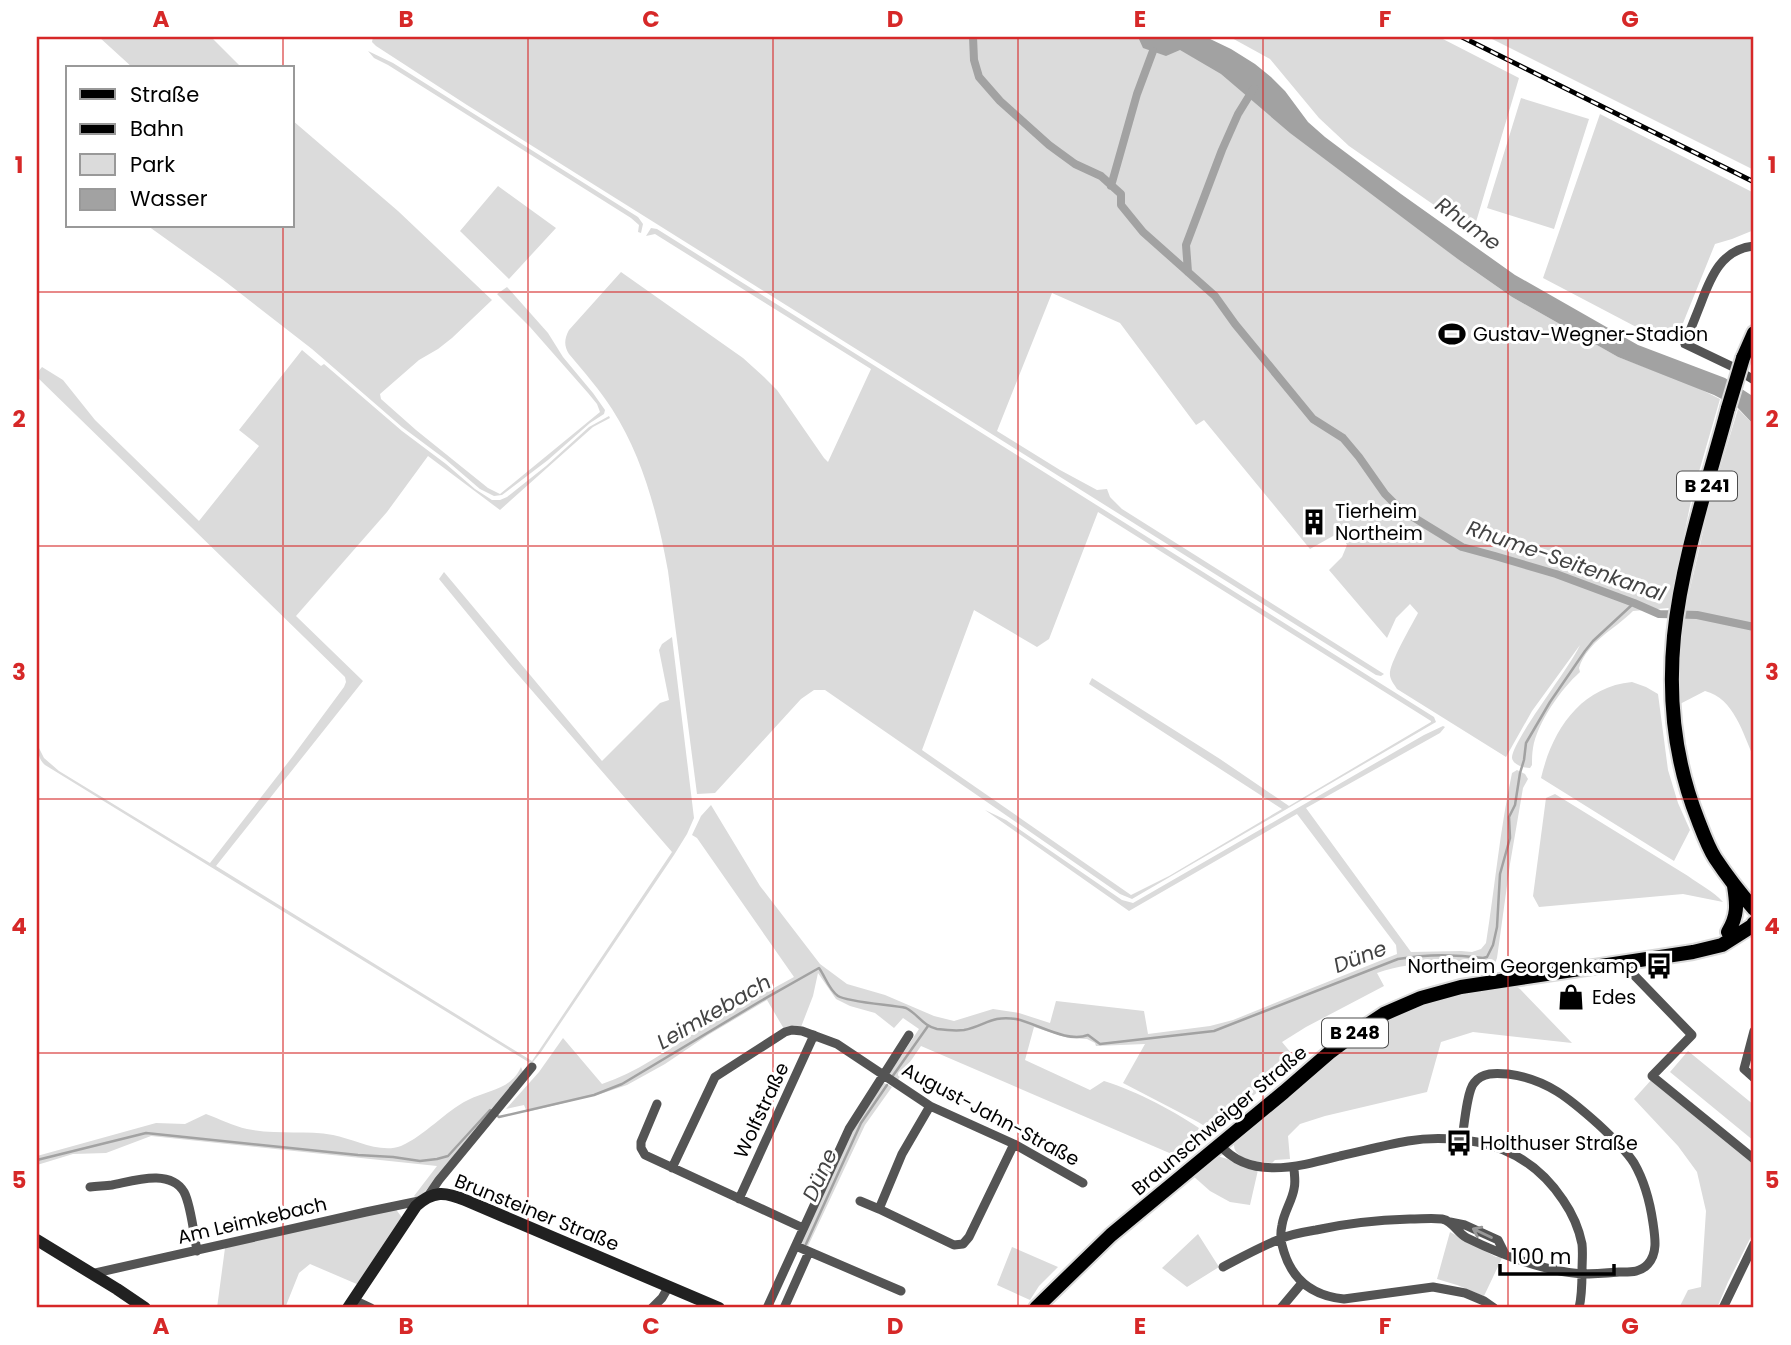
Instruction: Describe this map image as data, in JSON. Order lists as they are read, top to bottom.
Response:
{
  "streets": {
    "main road": ["B 241", "B 248", "Braunschweiger Straße"],
    "street": [
      "Wolfstraße",
      "August-Jahn-Straße",
      "Brunsteiner Straße",
      "Am Leimkebach"
    ]
  },
  "crossings": [
    ["B 248", "Braunschweiger Straße"],
    ["Wolfstraße", "August-Jahn-Straße"],
    ["Brunsteiner Straße", "Am Leimkebach"]
  ],
  "water": [
    "Rhume",
    "Rhume-Seitenkanal",
    "Düne",
    "Leimkebach"
  ],
  "places": {
    "sports": ["Gustav-Wegner-Stadion"],
    "building": ["Tierheim Northeim"],
    "bus stop": ["Northeim Georgenkamp", "Holthuser Straße"],
    "shop": ["Edes"]
  },
  "legend": [
    "Straße",
    "Bahn",
    "Park",
    "Wasser"
  ],
  "scale_bar": "100 m",
  "grid": {
    "columns": [
      "A",
      "B",
      "C",
      "D",
      "E",
      "F",
      "G"
    ],
    "rows": [
      "1",
      "2",
      "3",
      "4",
      "5"
    ]
  }
}
